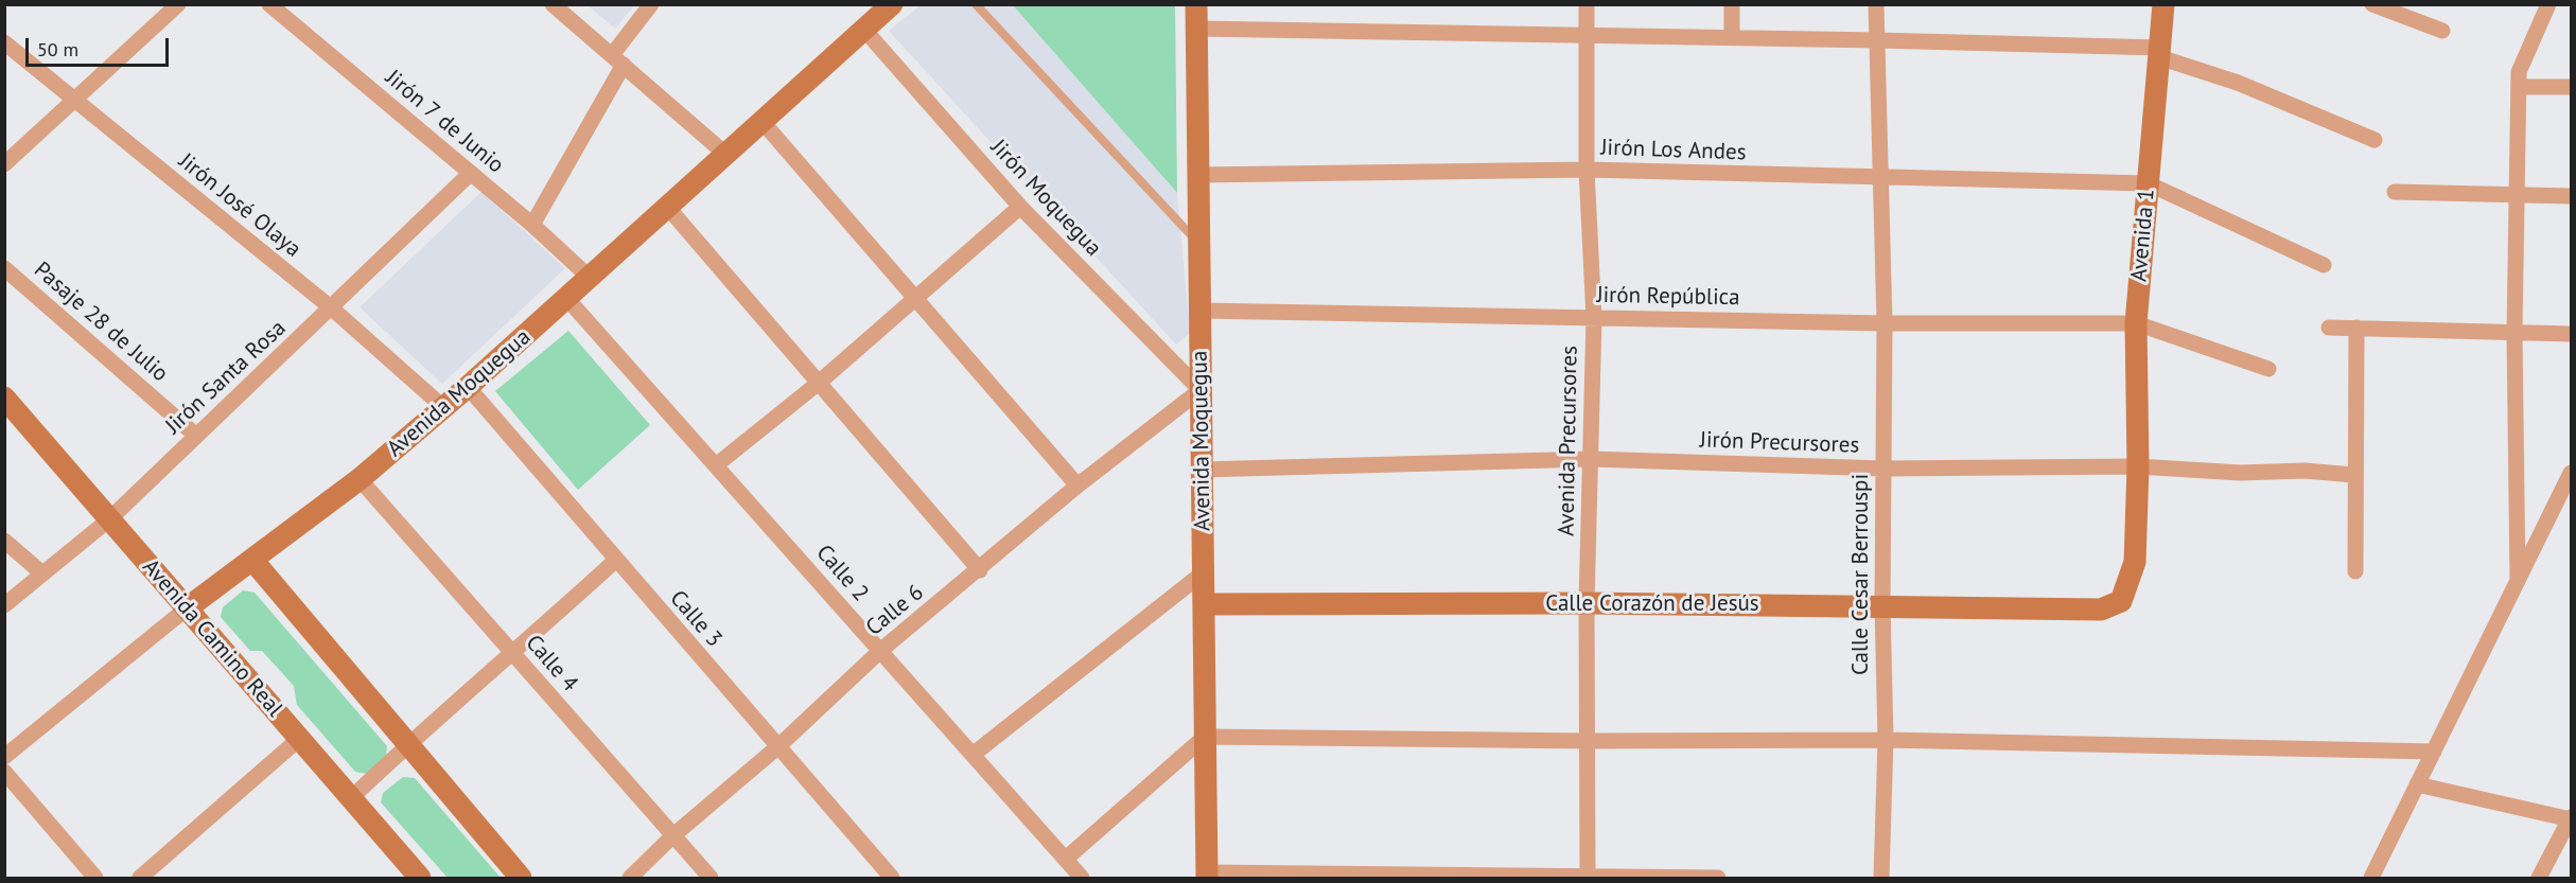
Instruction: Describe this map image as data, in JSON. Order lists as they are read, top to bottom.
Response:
{
  "streets": {
    "street": [
      "Jirón 7 de Junio",
      "Jirón Los Andes",
      "Jirón Moquegua",
      "Jirón José Olaya",
      "Avenida 1",
      "Jirón República",
      "Pasaje 28 de Julio",
      "Jirón Santa Rosa",
      "Avenida Moquegua",
      "Avenida Precursores",
      "Jirón Precursores",
      "Calle 2",
      "Calle Cesar Berrouspi",
      "Calle Corazón de Jesús",
      "Calle 6",
      "Calle 3",
      "Avenida Camino Real",
      "Calle 4"
    ]
  },
  "crossings": [
    ["Jirón 7 de Junio", "Jirón Santa Rosa"],
    ["Jirón 7 de Junio", "Avenida Moquegua"],
    ["Jirón Los Andes", "Avenida 1"],
    ["Jirón Los Andes", "Avenida Moquegua"],
    ["Jirón Los Andes", "Avenida Precursores"],
    ["Jirón Los Andes", "Calle Cesar Berrouspi"],
    ["Jirón Moquegua", "Avenida Moquegua"],
    ["Jirón Moquegua", "Calle 6"],
    ["Jirón José Olaya", "Jirón Santa Rosa"],
    ["Jirón José Olaya", "Avenida Moquegua"],
    ["Avenida 1", "Jirón República"],
    ["Avenida 1", "Jirón Precursores"],
    ["Avenida 1", "Calle Corazón de Jesús"],
    ["Jirón República", "Avenida Moquegua"],
    ["Jirón República", "Avenida Precursores"],
    ["Jirón República", "Calle Cesar Berrouspi"],
    ["Pasaje 28 de Julio", "Jirón Santa Rosa"],
    ["Jirón Santa Rosa", "Avenida Camino Real"],
    ["Avenida Moquegua", "Jirón Precursores"],
    ["Avenida Moquegua", "Calle 2"],
    ["Avenida Moquegua", "Calle Corazón de Jesús"],
    ["Avenida Moquegua", "Calle 6"],
    ["Avenida Moquegua", "Calle 3"],
    ["Avenida Moquegua", "Avenida Camino Real"],
    ["Avenida Moquegua", "Calle 4"],
    ["Avenida Precursores", "Jirón Precursores"],
    ["Avenida Precursores", "Calle Corazón de Jesús"],
    ["Jirón Precursores", "Calle Cesar Berrouspi"],
    ["Calle 2", "Calle 6"],
    ["Calle Cesar Berrouspi", "Calle Corazón de Jesús"],
    ["Calle 6", "Calle 3"],
    ["Calle 6", "Calle 4"]
  ],
  "scale_bar": "50 m"
}
